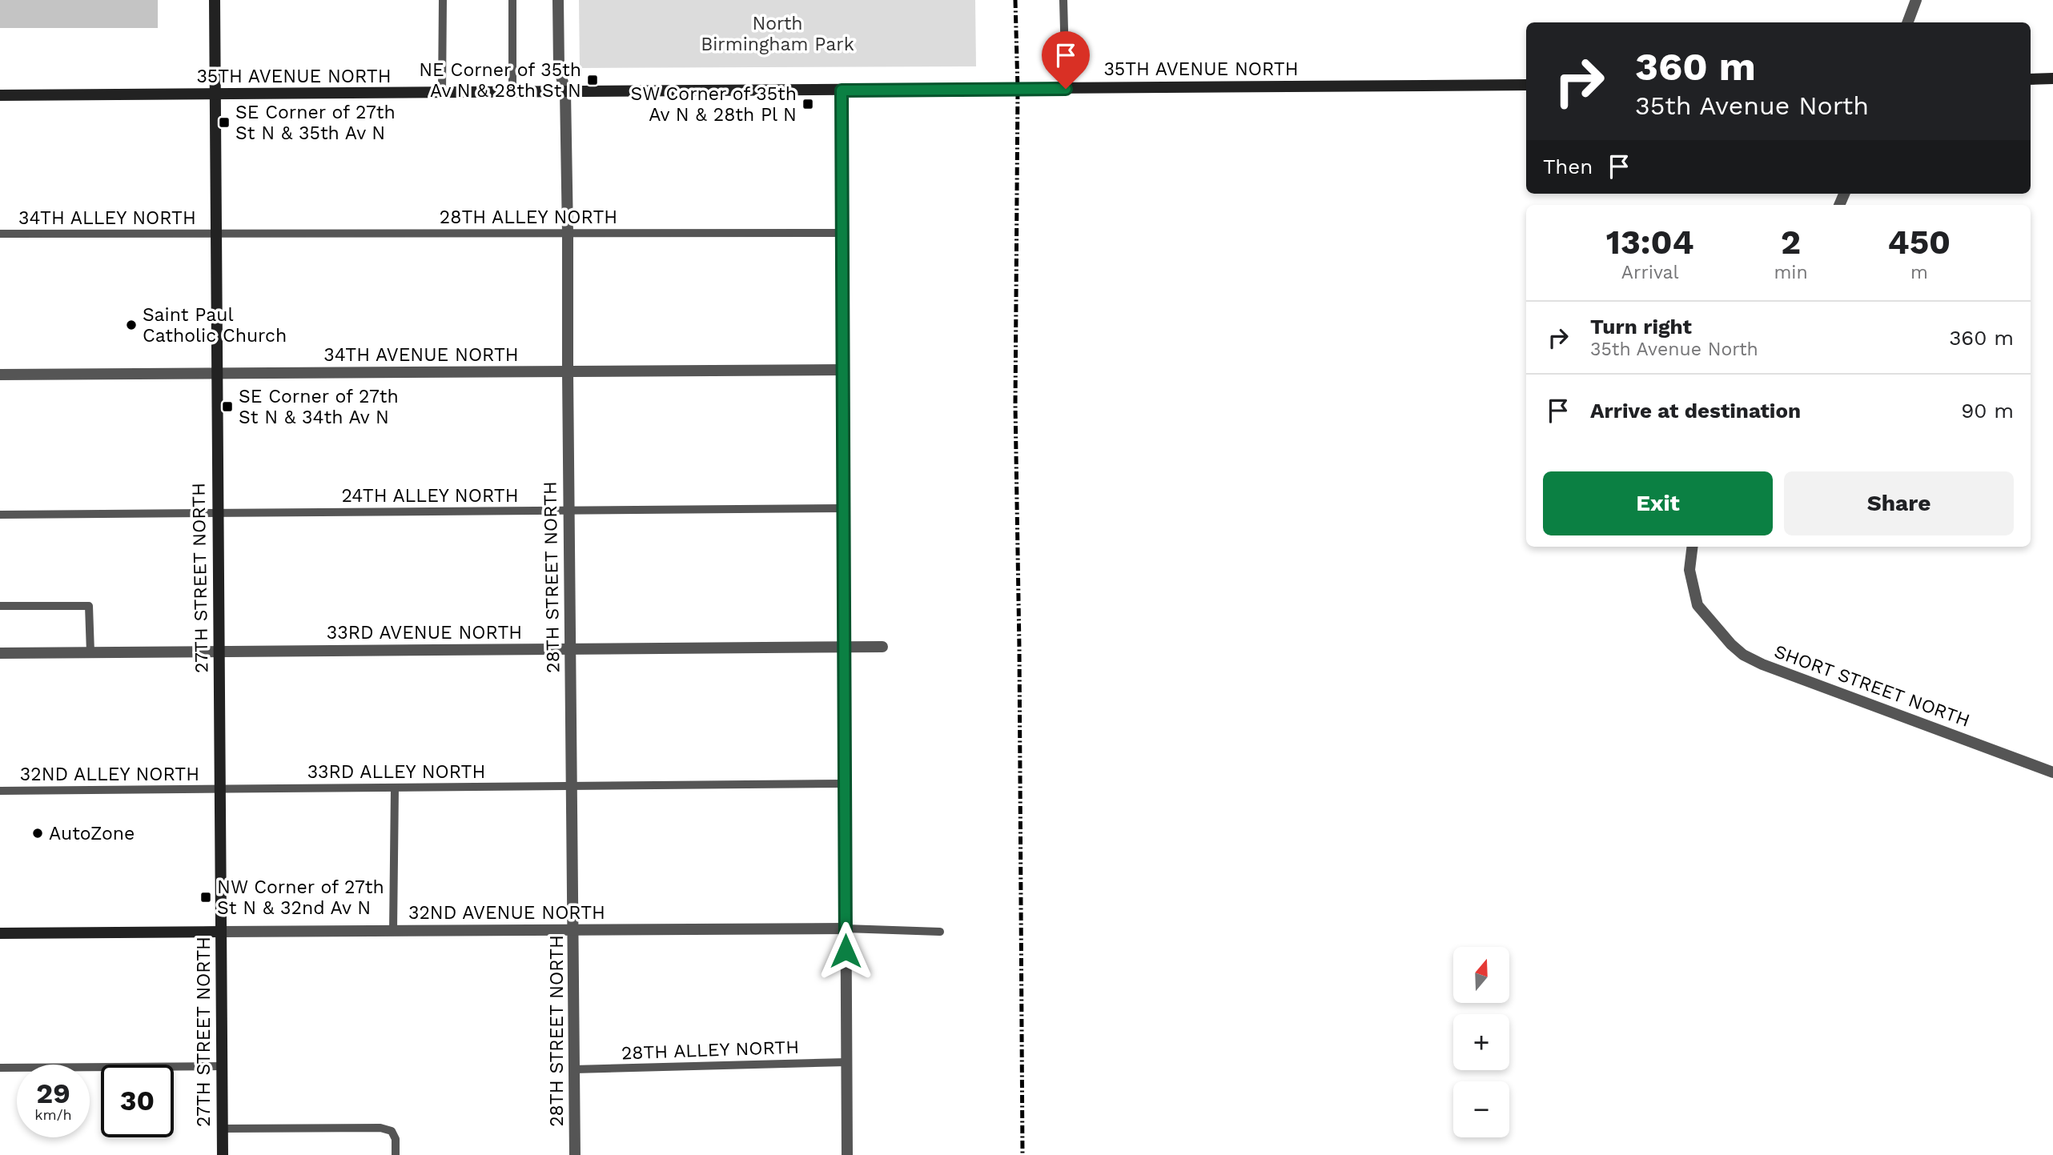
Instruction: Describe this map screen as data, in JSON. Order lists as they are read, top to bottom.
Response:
{
  "streets": {
    "street": [
      "35TH AVENUE NORTH",
      "34TH AVENUE NORTH",
      "28TH STREET NORTH",
      "27TH STREET NORTH",
      "33RD AVENUE NORTH",
      "SHORT STREET NORTH",
      "32ND AVENUE NORTH"
    ],
    "lane": [
      "28TH ALLEY NORTH",
      "34TH ALLEY NORTH",
      "24TH ALLEY NORTH",
      "33RD ALLEY NORTH",
      "32ND ALLEY NORTH"
    ]
  },
  "crossings": [
    ["35TH AVENUE NORTH", "28TH STREET NORTH"],
    ["35TH AVENUE NORTH", "27TH STREET NORTH"],
    ["28TH ALLEY NORTH", "34TH ALLEY NORTH"],
    ["28TH ALLEY NORTH", "28TH STREET NORTH"],
    ["28TH ALLEY NORTH", "27TH STREET NORTH"],
    ["34TH ALLEY NORTH", "27TH STREET NORTH"],
    ["34TH AVENUE NORTH", "28TH STREET NORTH"],
    ["34TH AVENUE NORTH", "27TH STREET NORTH"],
    ["24TH ALLEY NORTH", "28TH STREET NORTH"],
    ["24TH ALLEY NORTH", "27TH STREET NORTH"],
    ["28TH STREET NORTH", "33RD AVENUE NORTH"],
    ["28TH STREET NORTH", "33RD ALLEY NORTH"],
    ["28TH STREET NORTH", "32ND AVENUE NORTH"],
    ["27TH STREET NORTH", "33RD AVENUE NORTH"],
    ["27TH STREET NORTH", "33RD ALLEY NORTH"],
    ["27TH STREET NORTH", "32ND ALLEY NORTH"],
    ["27TH STREET NORTH", "32ND AVENUE NORTH"],
    ["33RD ALLEY NORTH", "32ND ALLEY NORTH"]
  ],
  "parks": ["North Birmingham Park"],
  "places": {
    "transit": [
      "NE Corner of 35th Av N & 28th St N",
      "SW Corner of 35th Av N & 28th Pl N",
      "SE Corner of 27th St N & 35th Av N",
      "SE Corner of 27th St N & 34th Av N",
      "NW Corner of 27th St N & 32nd Av N"
    ],
    "other": ["Saint Paul Catholic Church", "AutoZone"]
  },
  "north": "top",
  "page": {
    "turn": ["360 m", "35th Avenue North"],
    "then": "Then",
    "eta": [
      "13:04",
      "Arrival",
      "2",
      "min",
      "450",
      "m"
    ],
    "list": [
      {
        "name": "Turn right",
        "note": "35th Avenue North",
        "value": "360 m"
      },
      {
        "name": "Arrive at destination",
        "value": "90 m"
      }
    ],
    "buttons": ["Exit", "Share"],
    "map_buttons": ["+", "−"],
    "speed": "29 km/h",
    "limit": "30"
  }
}
